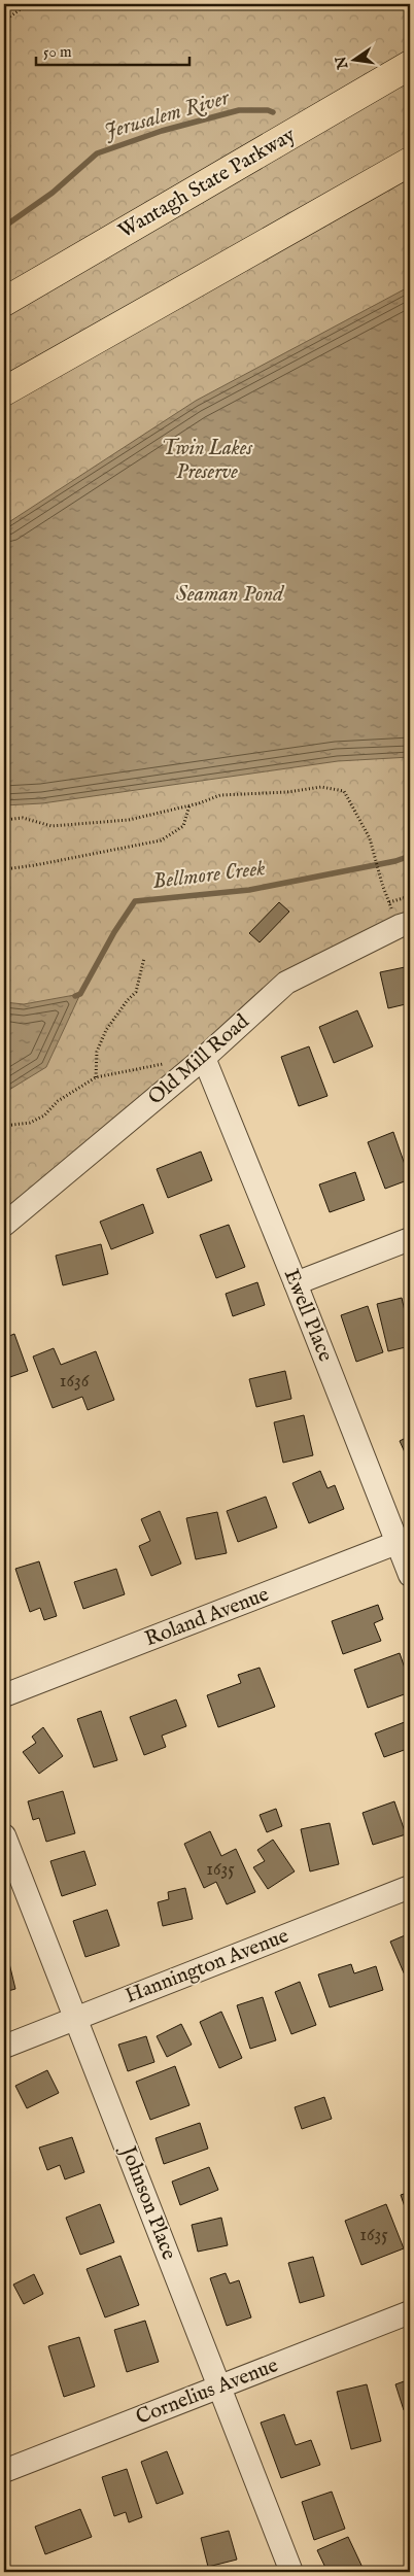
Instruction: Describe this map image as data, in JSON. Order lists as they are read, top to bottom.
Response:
{
  "streets": {
    "highway": ["Wantagh State Parkway"],
    "street": [
      "Old Mill Road",
      "Ewell Place",
      "Roland Avenue",
      "Hannington Avenue",
      "Johnson Place",
      "Cornelius Avenue"
    ]
  },
  "crossings": [
    ["Old Mill Road", "Ewell Place"],
    ["Ewell Place", "Roland Avenue"],
    ["Hannington Avenue", "Johnson Place"],
    ["Johnson Place", "Cornelius Avenue"]
  ],
  "water": ["Jerusalem River", "Seaman Pond", "Bellmore Creek"],
  "parks": ["Twin Lakes Preserve"],
  "house_numbers": ["1636", "1635", "1635"],
  "scale_bar": "50 m",
  "north": "left"
}
